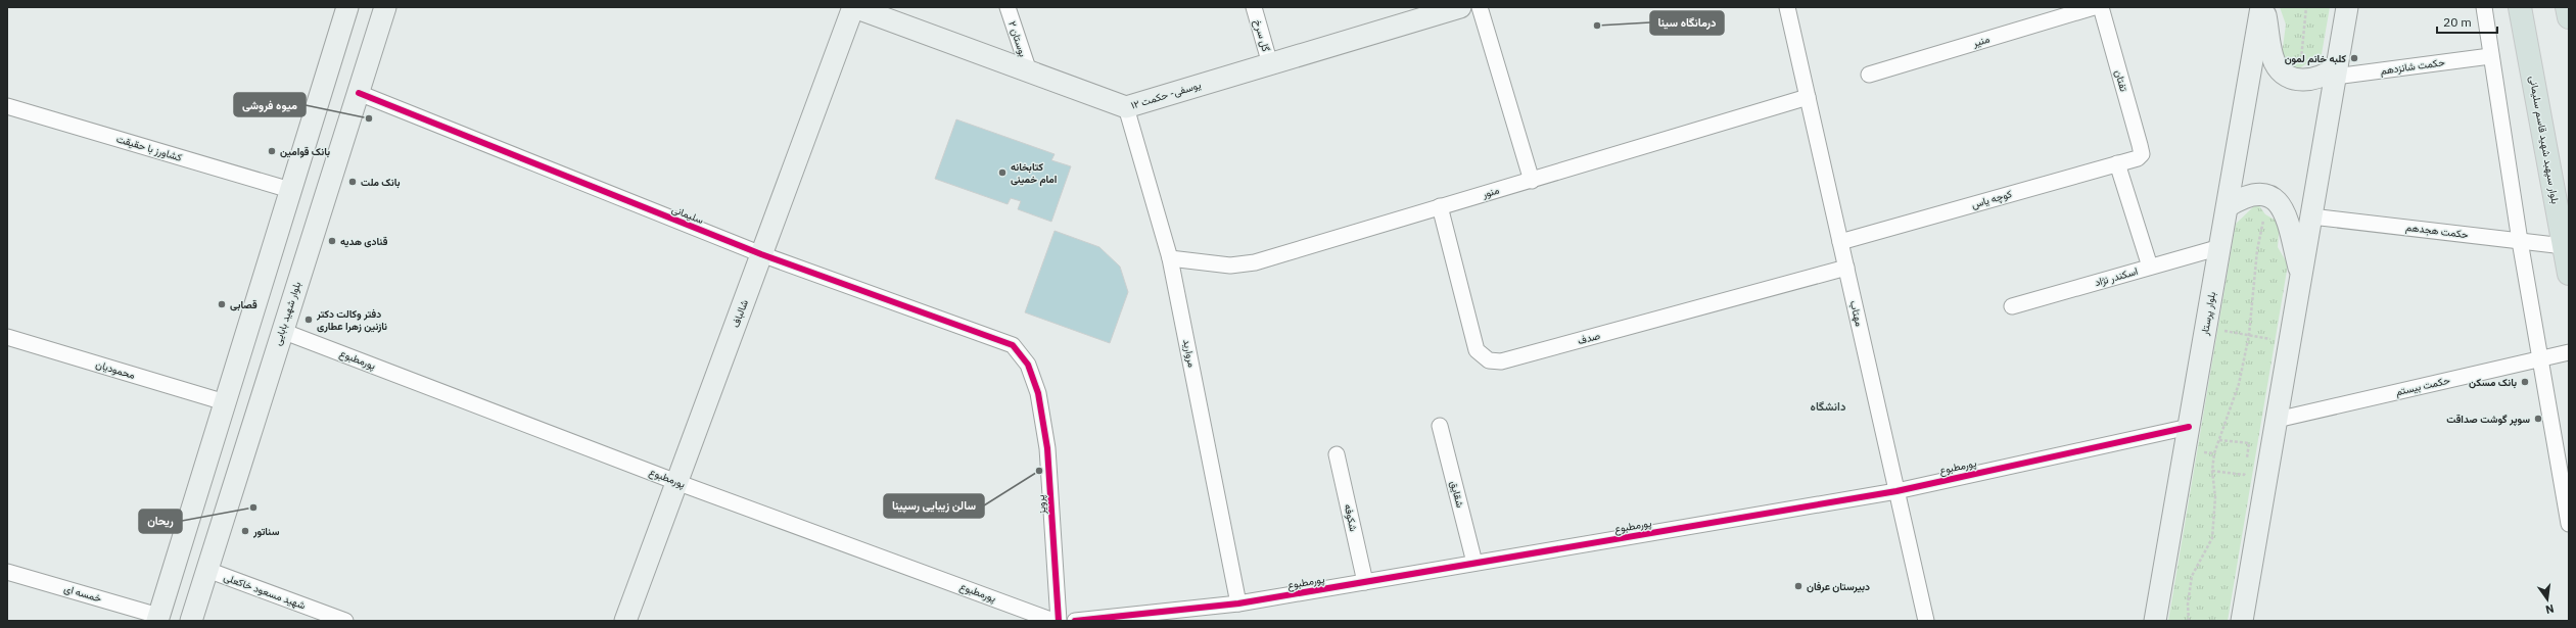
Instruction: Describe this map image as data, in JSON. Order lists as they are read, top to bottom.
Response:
{
  "streets": {
    "main road": ["بلوار سپهبد شهید قاسم سلیمانی"],
    "street": [
      "گل سرخ",
      "بوستان ۲",
      "منیر",
      "حکمت شانزدهم",
      "تفتان",
      "یوسفی- حکمت ۱۲",
      "کشاورز با حقیقت",
      "منور",
      "کوچه یاس",
      "سلیمانی",
      "حکمت هجدهم",
      "اسکندر نژاد",
      "بلوار شهید بابایی",
      "شالباف",
      "مهتاب",
      "بلوار پرستار",
      "صدف",
      "مروارید",
      "پورمطبوع",
      "محمودیان",
      "حکمت بیستم",
      "شقایق",
      "پرویز",
      "شکوفه",
      "شهید مسعود خاکعلی",
      "خمسه ای"
    ]
  },
  "crossings": [
    ["گل سرخ", "یوسفی- حکمت ۱۲"],
    ["بوستان ۲", "یوسفی- حکمت ۱۲"],
    ["تفتان", "کوچه یاس"],
    ["یوسفی- حکمت ۱۲", "شالباف"],
    ["یوسفی- حکمت ۱۲", "مروارید"],
    ["بلوار سپهبد شهید قاسم سلیمانی", "حکمت هجدهم"],
    ["منور", "مهتاب"],
    ["منور", "صدف"],
    ["منور", "مروارید"],
    ["کوچه یاس", "مهتاب"],
    ["سلیمانی", "بلوار شهید بابایی"],
    ["سلیمانی", "شالباف"],
    ["سلیمانی", "پرویز"],
    ["اسکندر نژاد", "بلوار پرستار"],
    ["بلوار شهید بابایی", "پورمطبوع"],
    ["بلوار شهید بابایی", "شهید مسعود خاکعلی"],
    ["شالباف", "پورمطبوع"],
    ["مهتاب", "صدف"],
    ["مهتاب", "پورمطبوع"],
    ["بلوار پرستار", "پورمطبوع"],
    ["مروارید", "پورمطبوع"],
    ["پورمطبوع", "شقایق"],
    ["پورمطبوع", "شکوفه"]
  ],
  "districts": ["دانشگاه"],
  "places": [
    "درمانگاه سینا",
    "کلبه خانم لمون",
    "میوه فروشی",
    "بانک قوامین",
    "کتابخانه امام خمینی",
    "بانک ملت",
    "قنادی هدیه",
    "قصابی",
    "دفتر وکالت دکتر نازنین زهرا عطاری",
    "بانک مسکن",
    "سوپر گوشت صداقت",
    "سالن زیبایی رسپینا",
    "ریحان",
    "سناتور",
    "دبیرستان عرفان"
  ],
  "scale_bar": "20 m",
  "north": "bottom"
}
